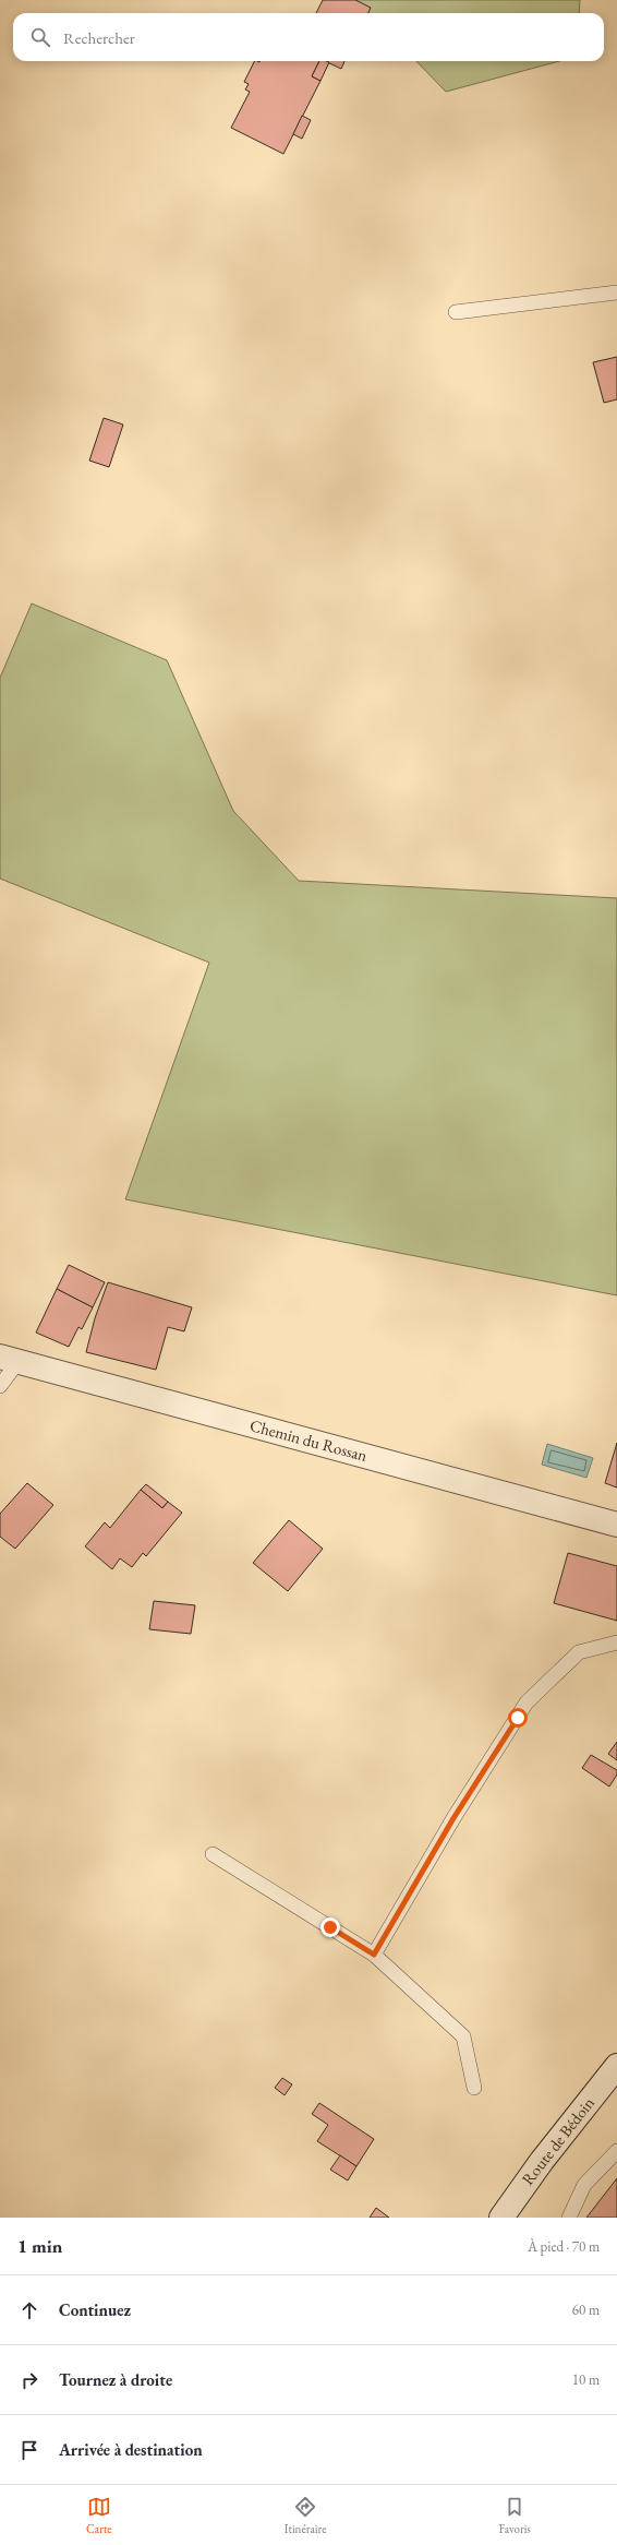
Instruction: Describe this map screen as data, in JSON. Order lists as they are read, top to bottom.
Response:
{
  "streets": {
    "street": ["Chemin du Rossan", "Route de Bédoin"]
  },
  "page": {
    "search": "Rechercher",
    "heading": ["1 min", "À pied · 70 m"],
    "list": [
      ["Continuez", "60 m"],
      ["Tournez à droite", "10 m"],
      "Arrivée à destination"
    ],
    "nav": ["Carte", "Itinéraire", "Favoris"]
  }
}
